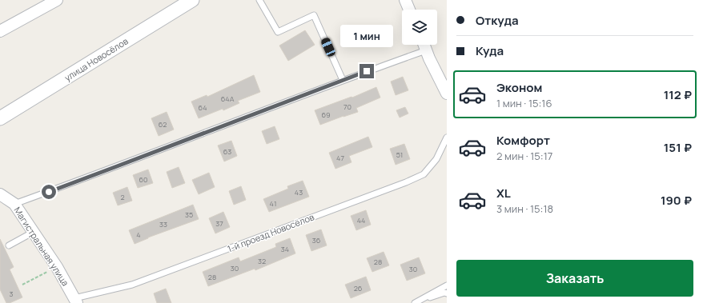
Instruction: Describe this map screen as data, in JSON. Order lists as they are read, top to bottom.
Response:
{
  "streets": {
    "street": ["улица Новосёлов", "Магистральная улица"],
    "lane": ["1-й проезд Новосёлов"]
  },
  "crossings": [
    ["1-й проезд Новосёлов", "Магистральная улица"]
  ],
  "house_numbers": [
    "64А",
    "70",
    "64",
    "69",
    "62",
    "63",
    "51",
    "47",
    "60",
    "43",
    "2",
    "41",
    "35",
    "44",
    "37",
    "33",
    "4",
    "36",
    "34",
    "32",
    "28",
    "30",
    "30",
    "28",
    "26",
    "3"
  ],
  "page": {
    "banner": ["Откуда", "Куда"],
    "bubble": "1 мин",
    "list": [
      {
        "name": "Эконом",
        "note": "1 мин · 15:16",
        "value": "112 ₽"
      },
      {
        "name": "Комфорт",
        "note": "2 мин · 15:17",
        "value": "151 ₽"
      },
      {
        "name": "XL",
        "note": "3 мин · 15:18",
        "value": "190 ₽"
      }
    ],
    "buttons": "Заказать"
  }
}
